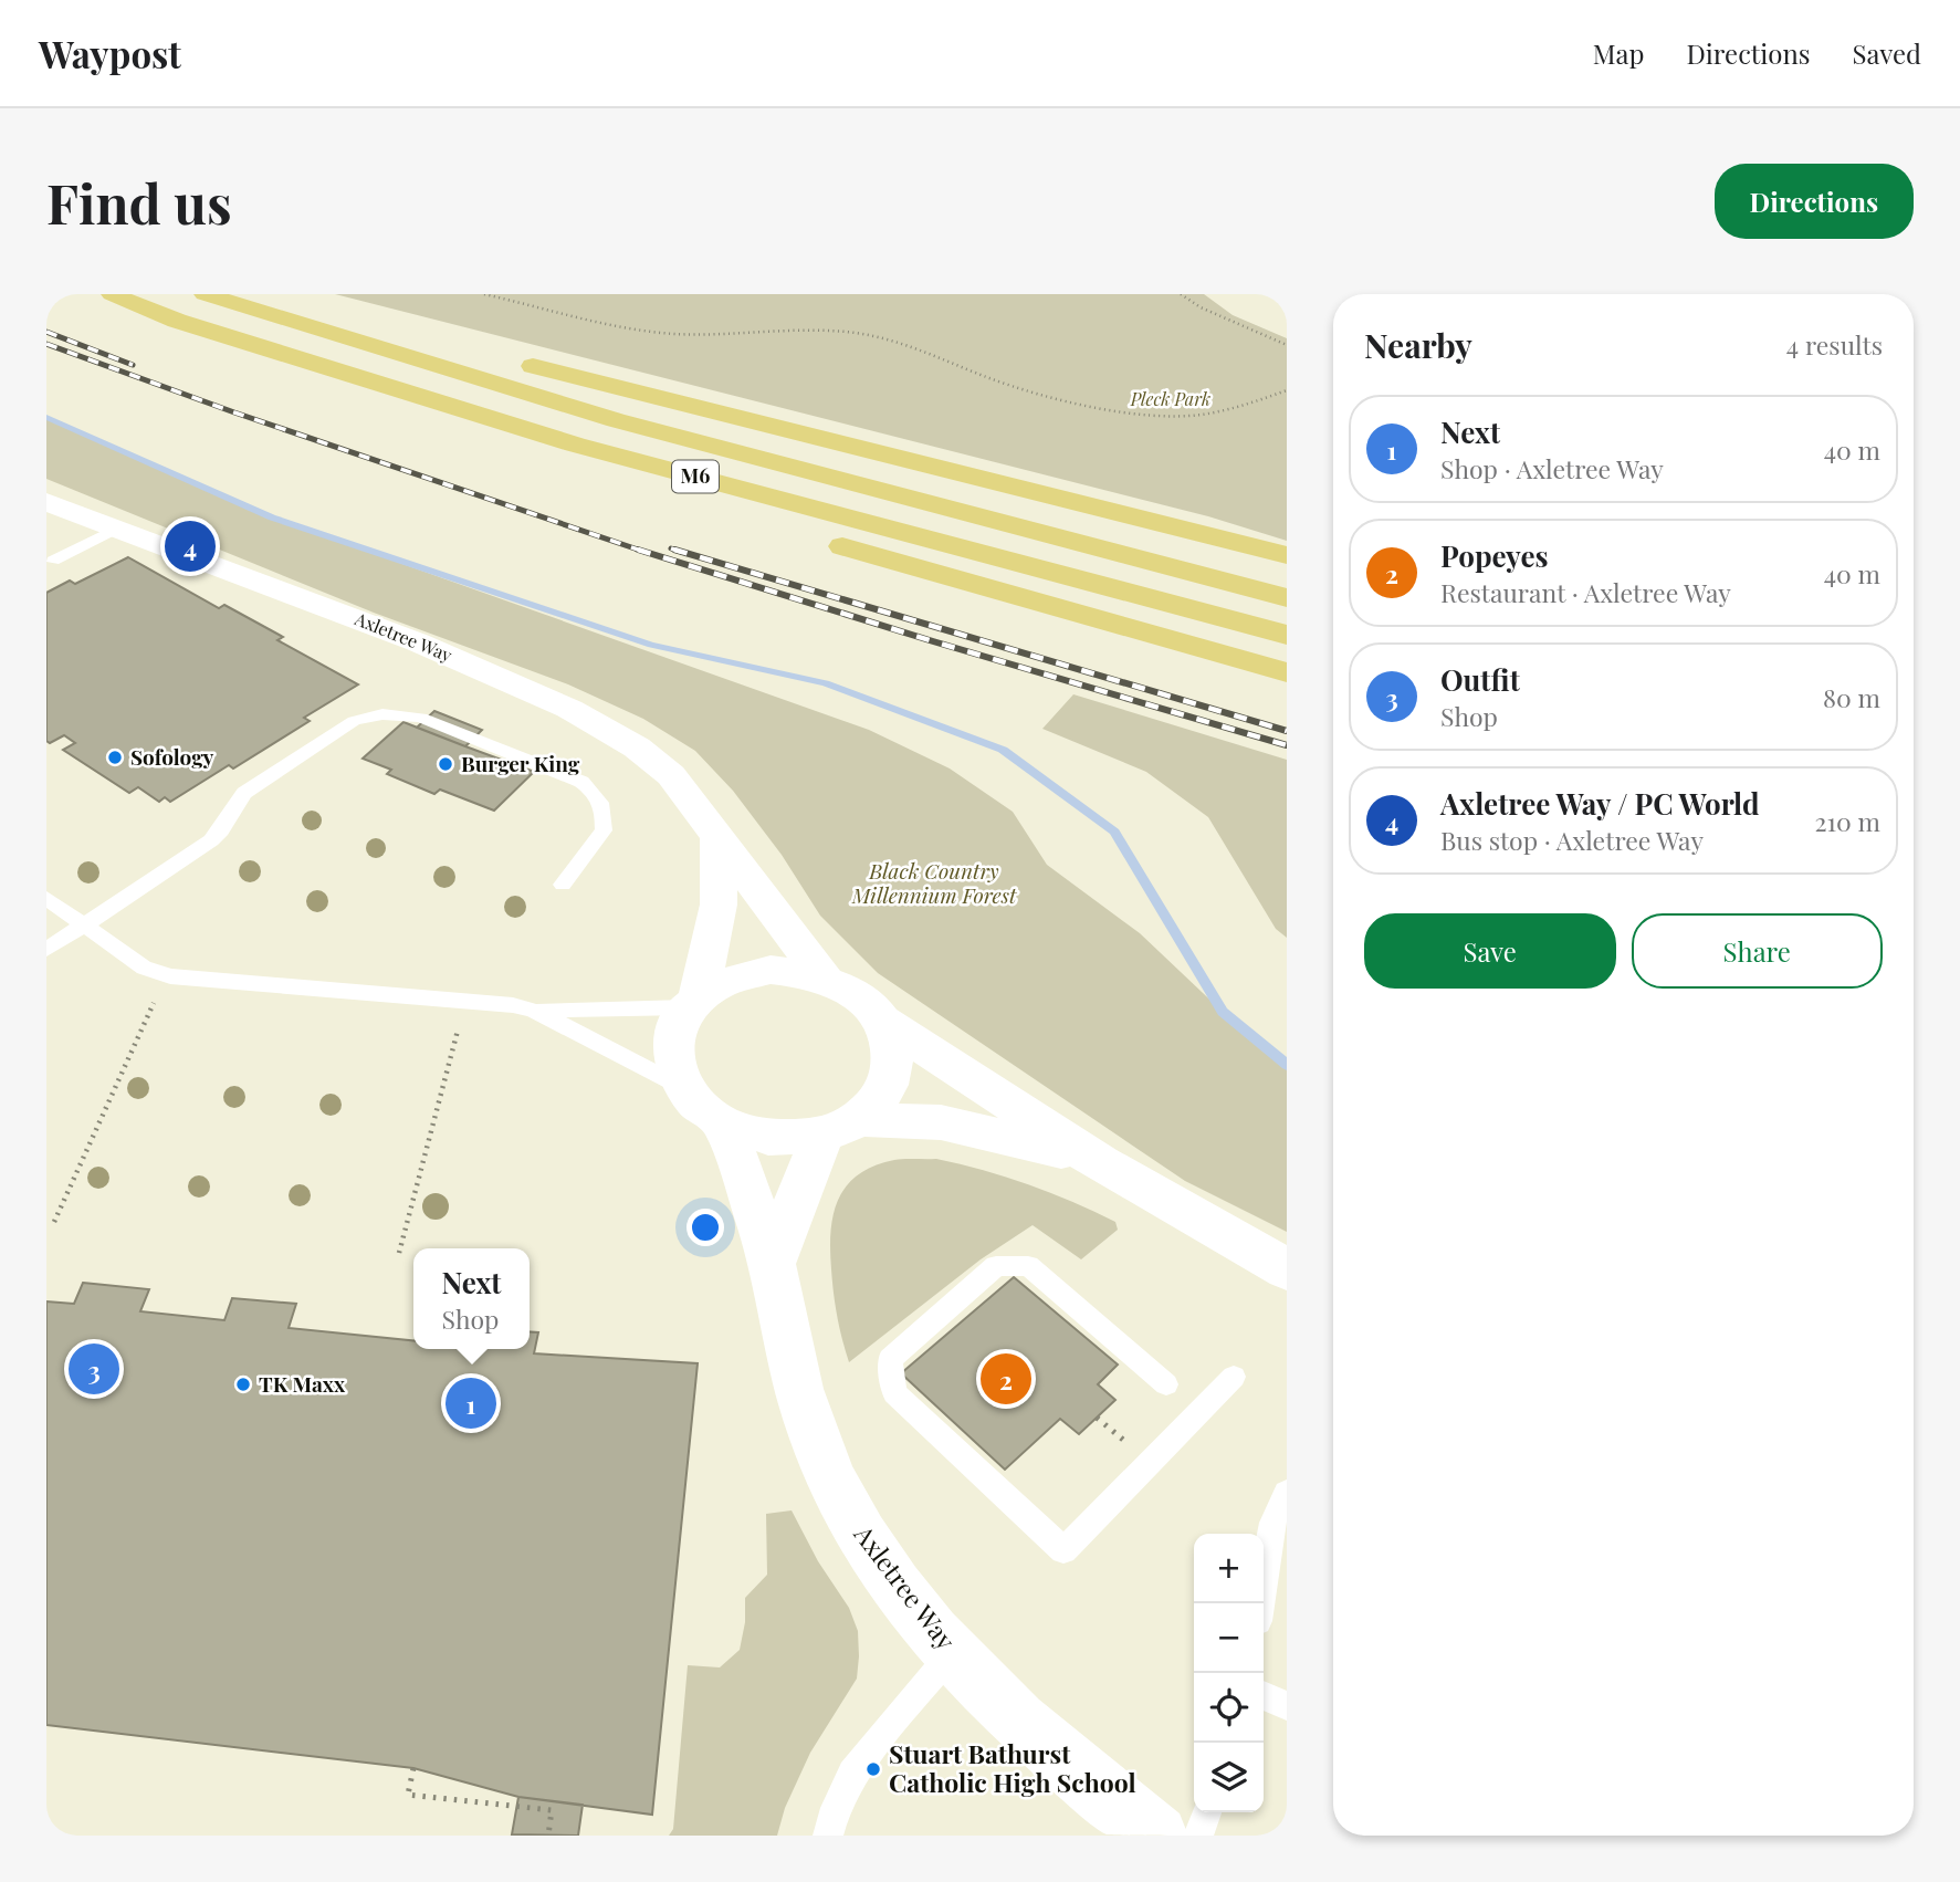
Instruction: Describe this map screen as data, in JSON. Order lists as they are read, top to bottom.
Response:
{
  "streets": {
    "highway": ["M6"],
    "street": ["Axletree Way"]
  },
  "parks": ["Pleck Park", "Black Country Millennium Forest"],
  "places": [
    "Sofology",
    "Burger King",
    "TK Maxx",
    "Stuart Bathurst Catholic High School"
  ],
  "page": {
    "header": "Waypost",
    "nav": ["Map", "Directions", "Saved"],
    "buttons": [
      "Directions",
      ["Save", "Share"]
    ],
    "title": "Find us",
    "heading": ["Nearby", "4 results"],
    "list": [
      {
        "mark": "1",
        "name": "Next",
        "note": "Shop · Axletree Way",
        "value": "40 m"
      },
      {
        "mark": "2",
        "name": "Popeyes",
        "note": "Restaurant · Axletree Way",
        "value": "40 m"
      },
      {
        "mark": "3",
        "name": "Outfit",
        "note": "Shop",
        "value": "80 m"
      },
      {
        "mark": "4",
        "name": "Axletree Way / PC World",
        "note": "Bus stop · Axletree Way",
        "value": "210 m"
      }
    ],
    "pins": [
      "4",
      "3",
      "2",
      "1"
    ],
    "popup": ["Next", "Shop"],
    "map_buttons": ["+", "−"]
  }
}
